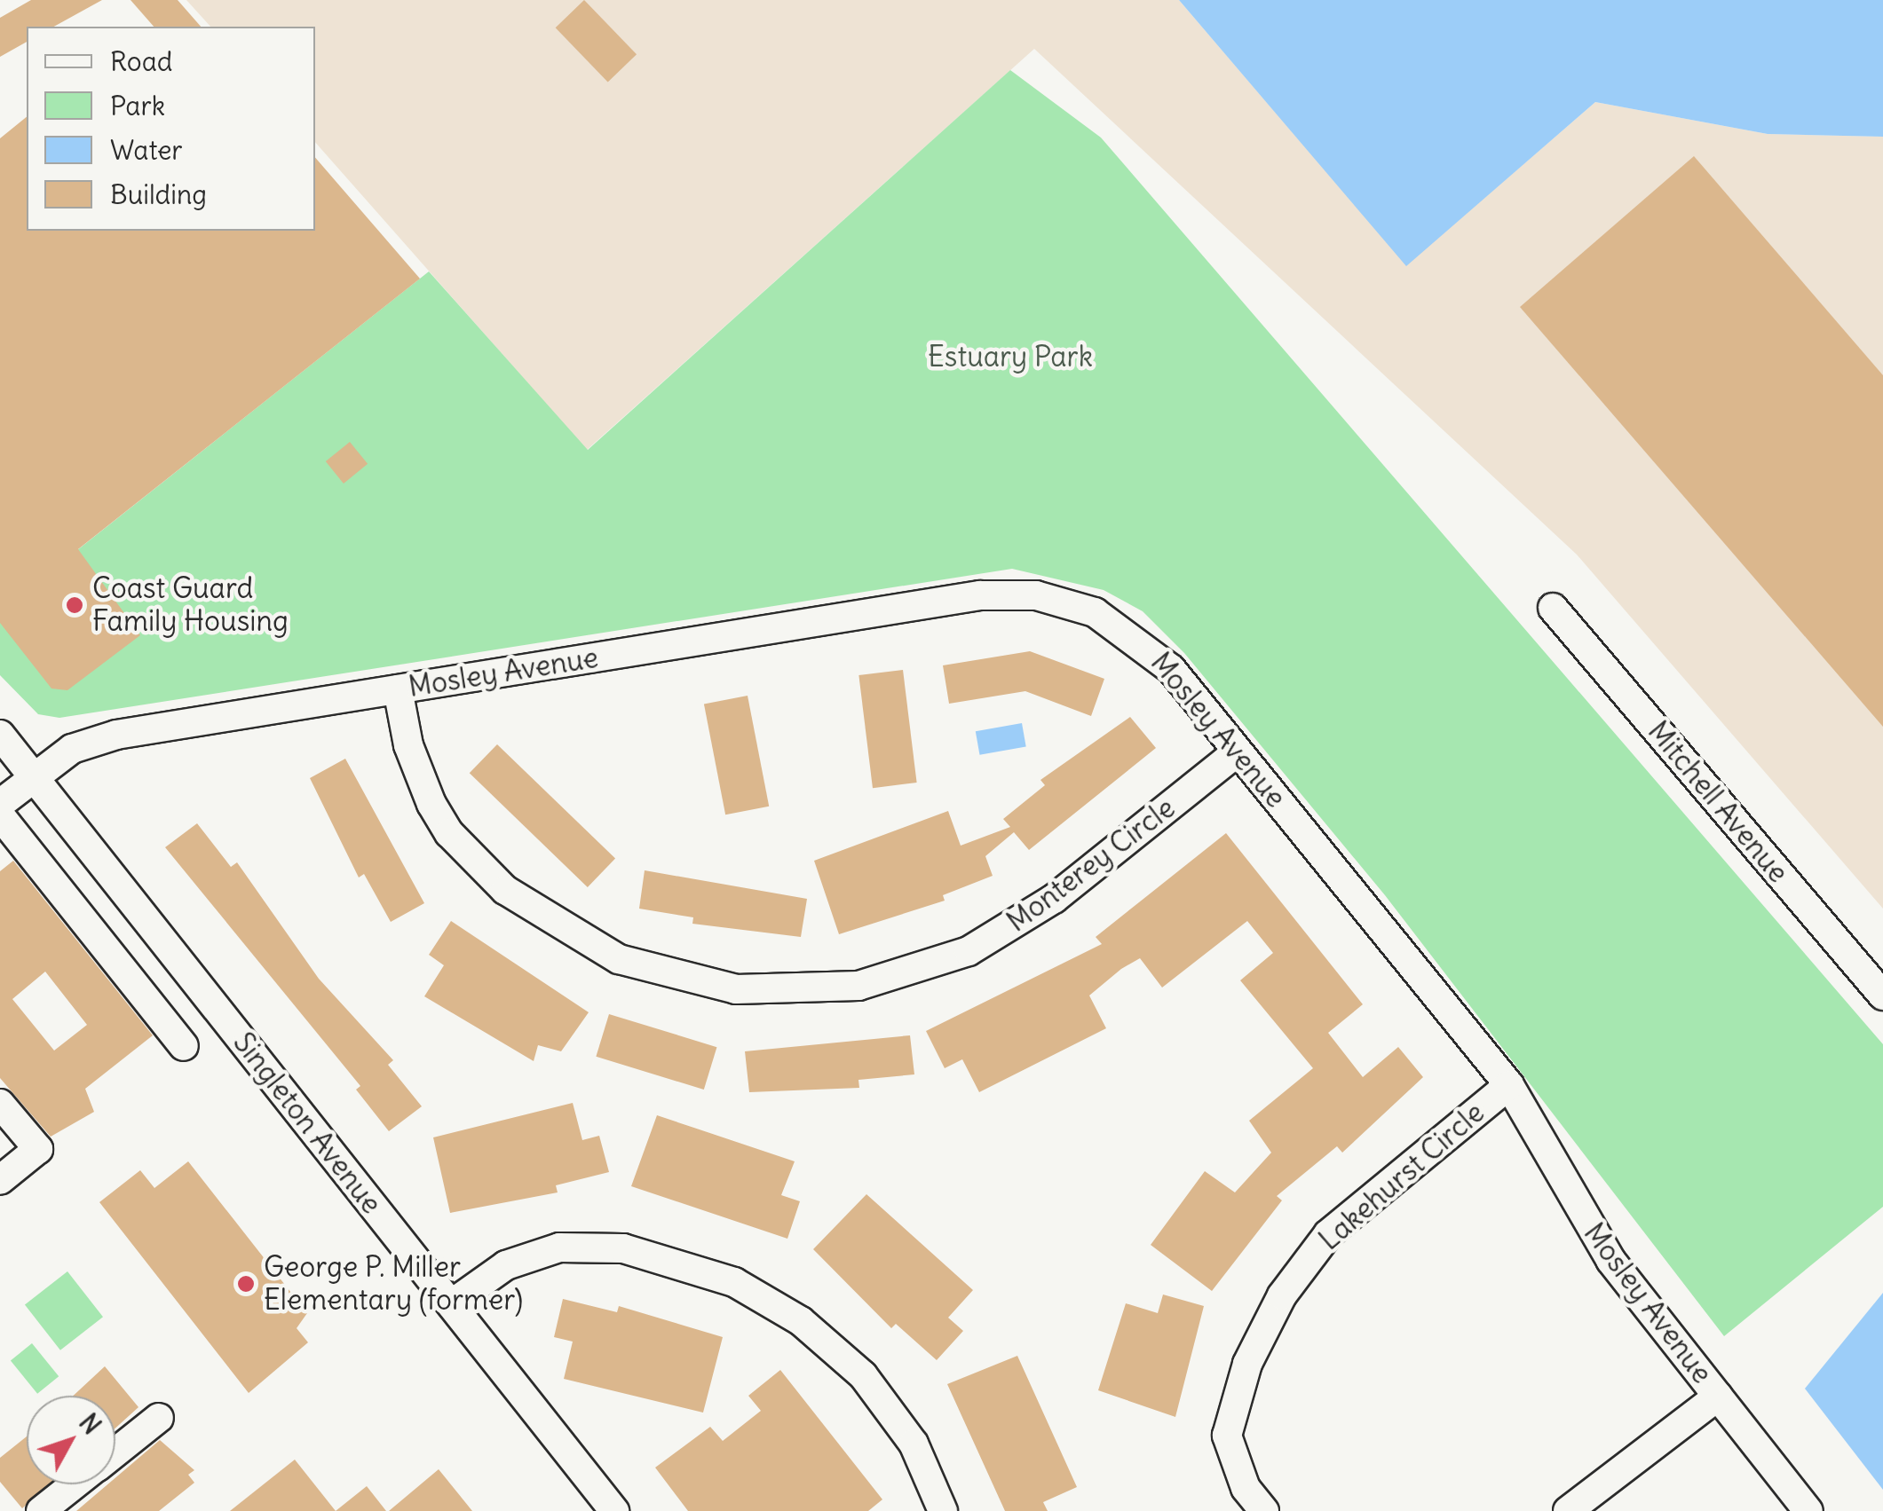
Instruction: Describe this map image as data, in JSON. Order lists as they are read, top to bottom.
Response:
{
  "streets": {
    "street": [
      "Mosley Avenue",
      "Mitchell Avenue",
      "Monterey Circle",
      "Singleton Avenue",
      "Lakehurst Circle"
    ]
  },
  "crossings": [
    ["Mosley Avenue", "Monterey Circle"],
    ["Mosley Avenue", "Singleton Avenue"],
    ["Mosley Avenue", "Lakehurst Circle"]
  ],
  "parks": ["Estuary Park"],
  "places": ["Coast Guard Family Housing", "George P. Miller Elementary (former)"],
  "legend": [
    "Road",
    "Park",
    "Water",
    "Building"
  ],
  "north": "top right"
}
